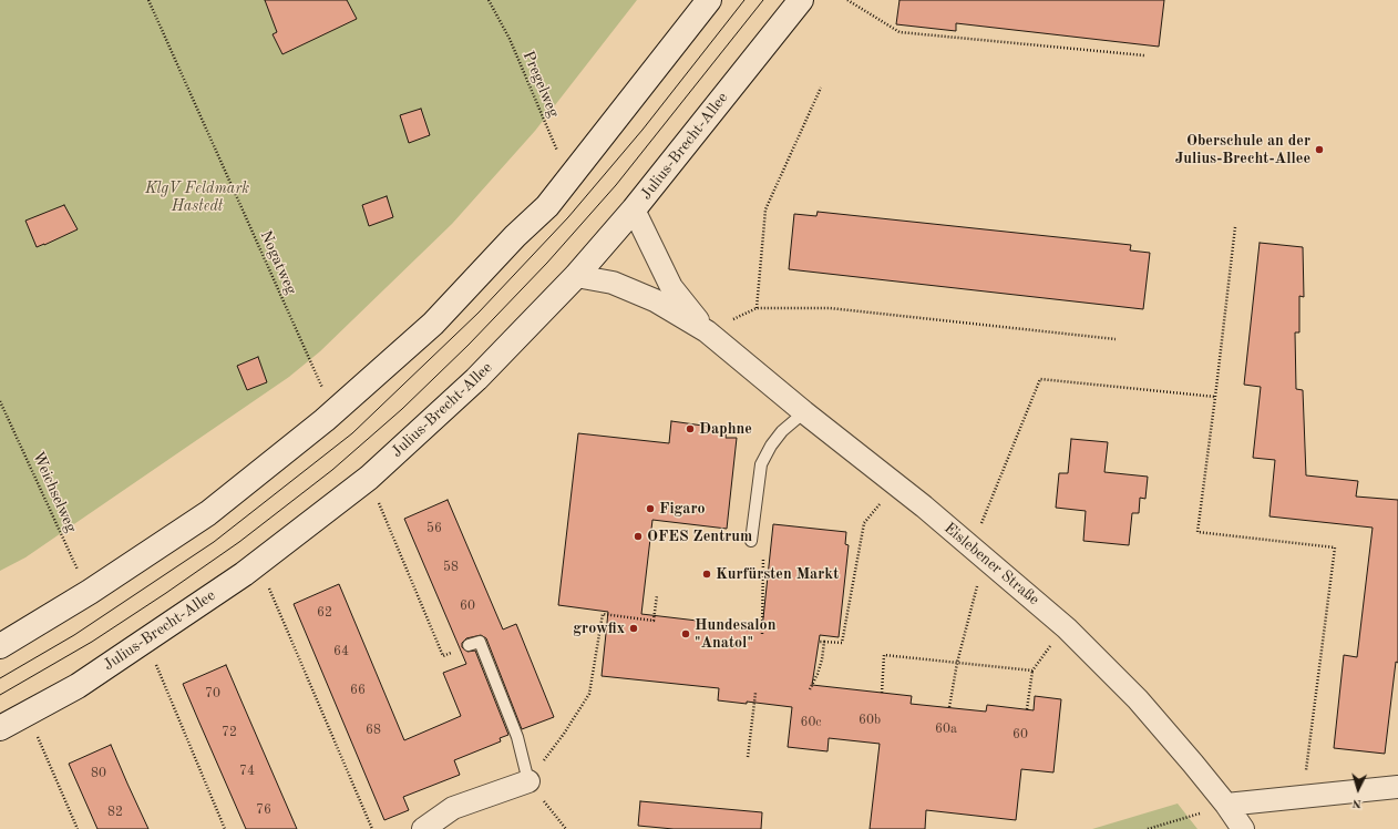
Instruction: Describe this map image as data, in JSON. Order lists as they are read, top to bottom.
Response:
{
  "streets": {
    "main road": ["Julius-Brecht-Allee"],
    "street": ["Eislebener Straße"],
    "path": ["Pregelweg", "Nogatweg", "Weichselweg"]
  },
  "crossings": [
    ["Julius-Brecht-Allee", "Eislebener Straße"]
  ],
  "parks": ["KlgV Feldmark Hastedt"],
  "places": [
    "Oberschule an der Julius-Brecht-Allee",
    "Daphne",
    "Figaro",
    "OFES Zentrum",
    "Kurfürsten Markt",
    "growfix",
    "Hundesalon \"Anatol\""
  ],
  "house_numbers": [
    "56",
    "58",
    "60",
    "62",
    "64",
    "66",
    "70",
    "60b",
    "60c",
    "60a",
    "68",
    "72",
    "60",
    "74",
    "80",
    "76",
    "82"
  ],
  "north": "bottom"
}
